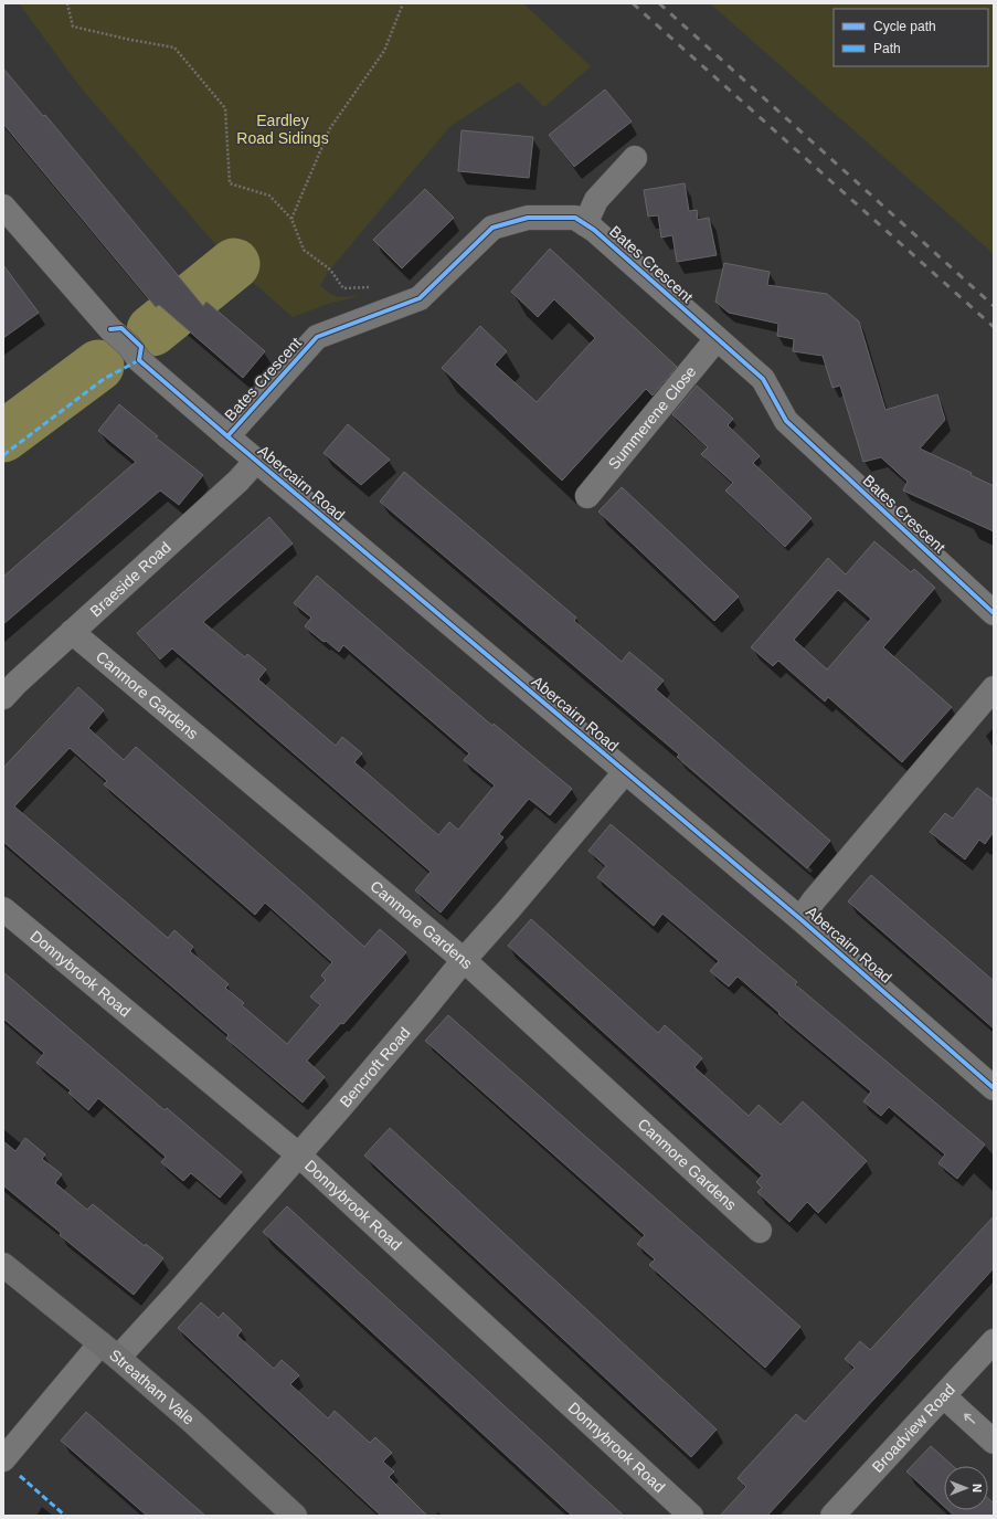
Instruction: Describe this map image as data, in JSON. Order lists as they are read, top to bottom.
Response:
{
  "streets": {
    "main road": ["Streatham Vale"],
    "street": [
      "Bates Crescent",
      "Summerene Close",
      "Abercairn Road",
      "Braeside Road",
      "Canmore Gardens",
      "Donnybrook Road",
      "Bencroft Road",
      "Broadview Road"
    ]
  },
  "crossings": [
    ["Bates Crescent", "Summerene Close"],
    ["Bates Crescent", "Abercairn Road"],
    ["Abercairn Road", "Braeside Road"],
    ["Abercairn Road", "Bencroft Road"],
    ["Braeside Road", "Canmore Gardens"],
    ["Canmore Gardens", "Bencroft Road"],
    ["Donnybrook Road", "Bencroft Road"],
    ["Bencroft Road", "Streatham Vale"]
  ],
  "parks": ["Eardley Road Sidings"],
  "legend": ["Cycle path", "Path"],
  "north": "right"
}
